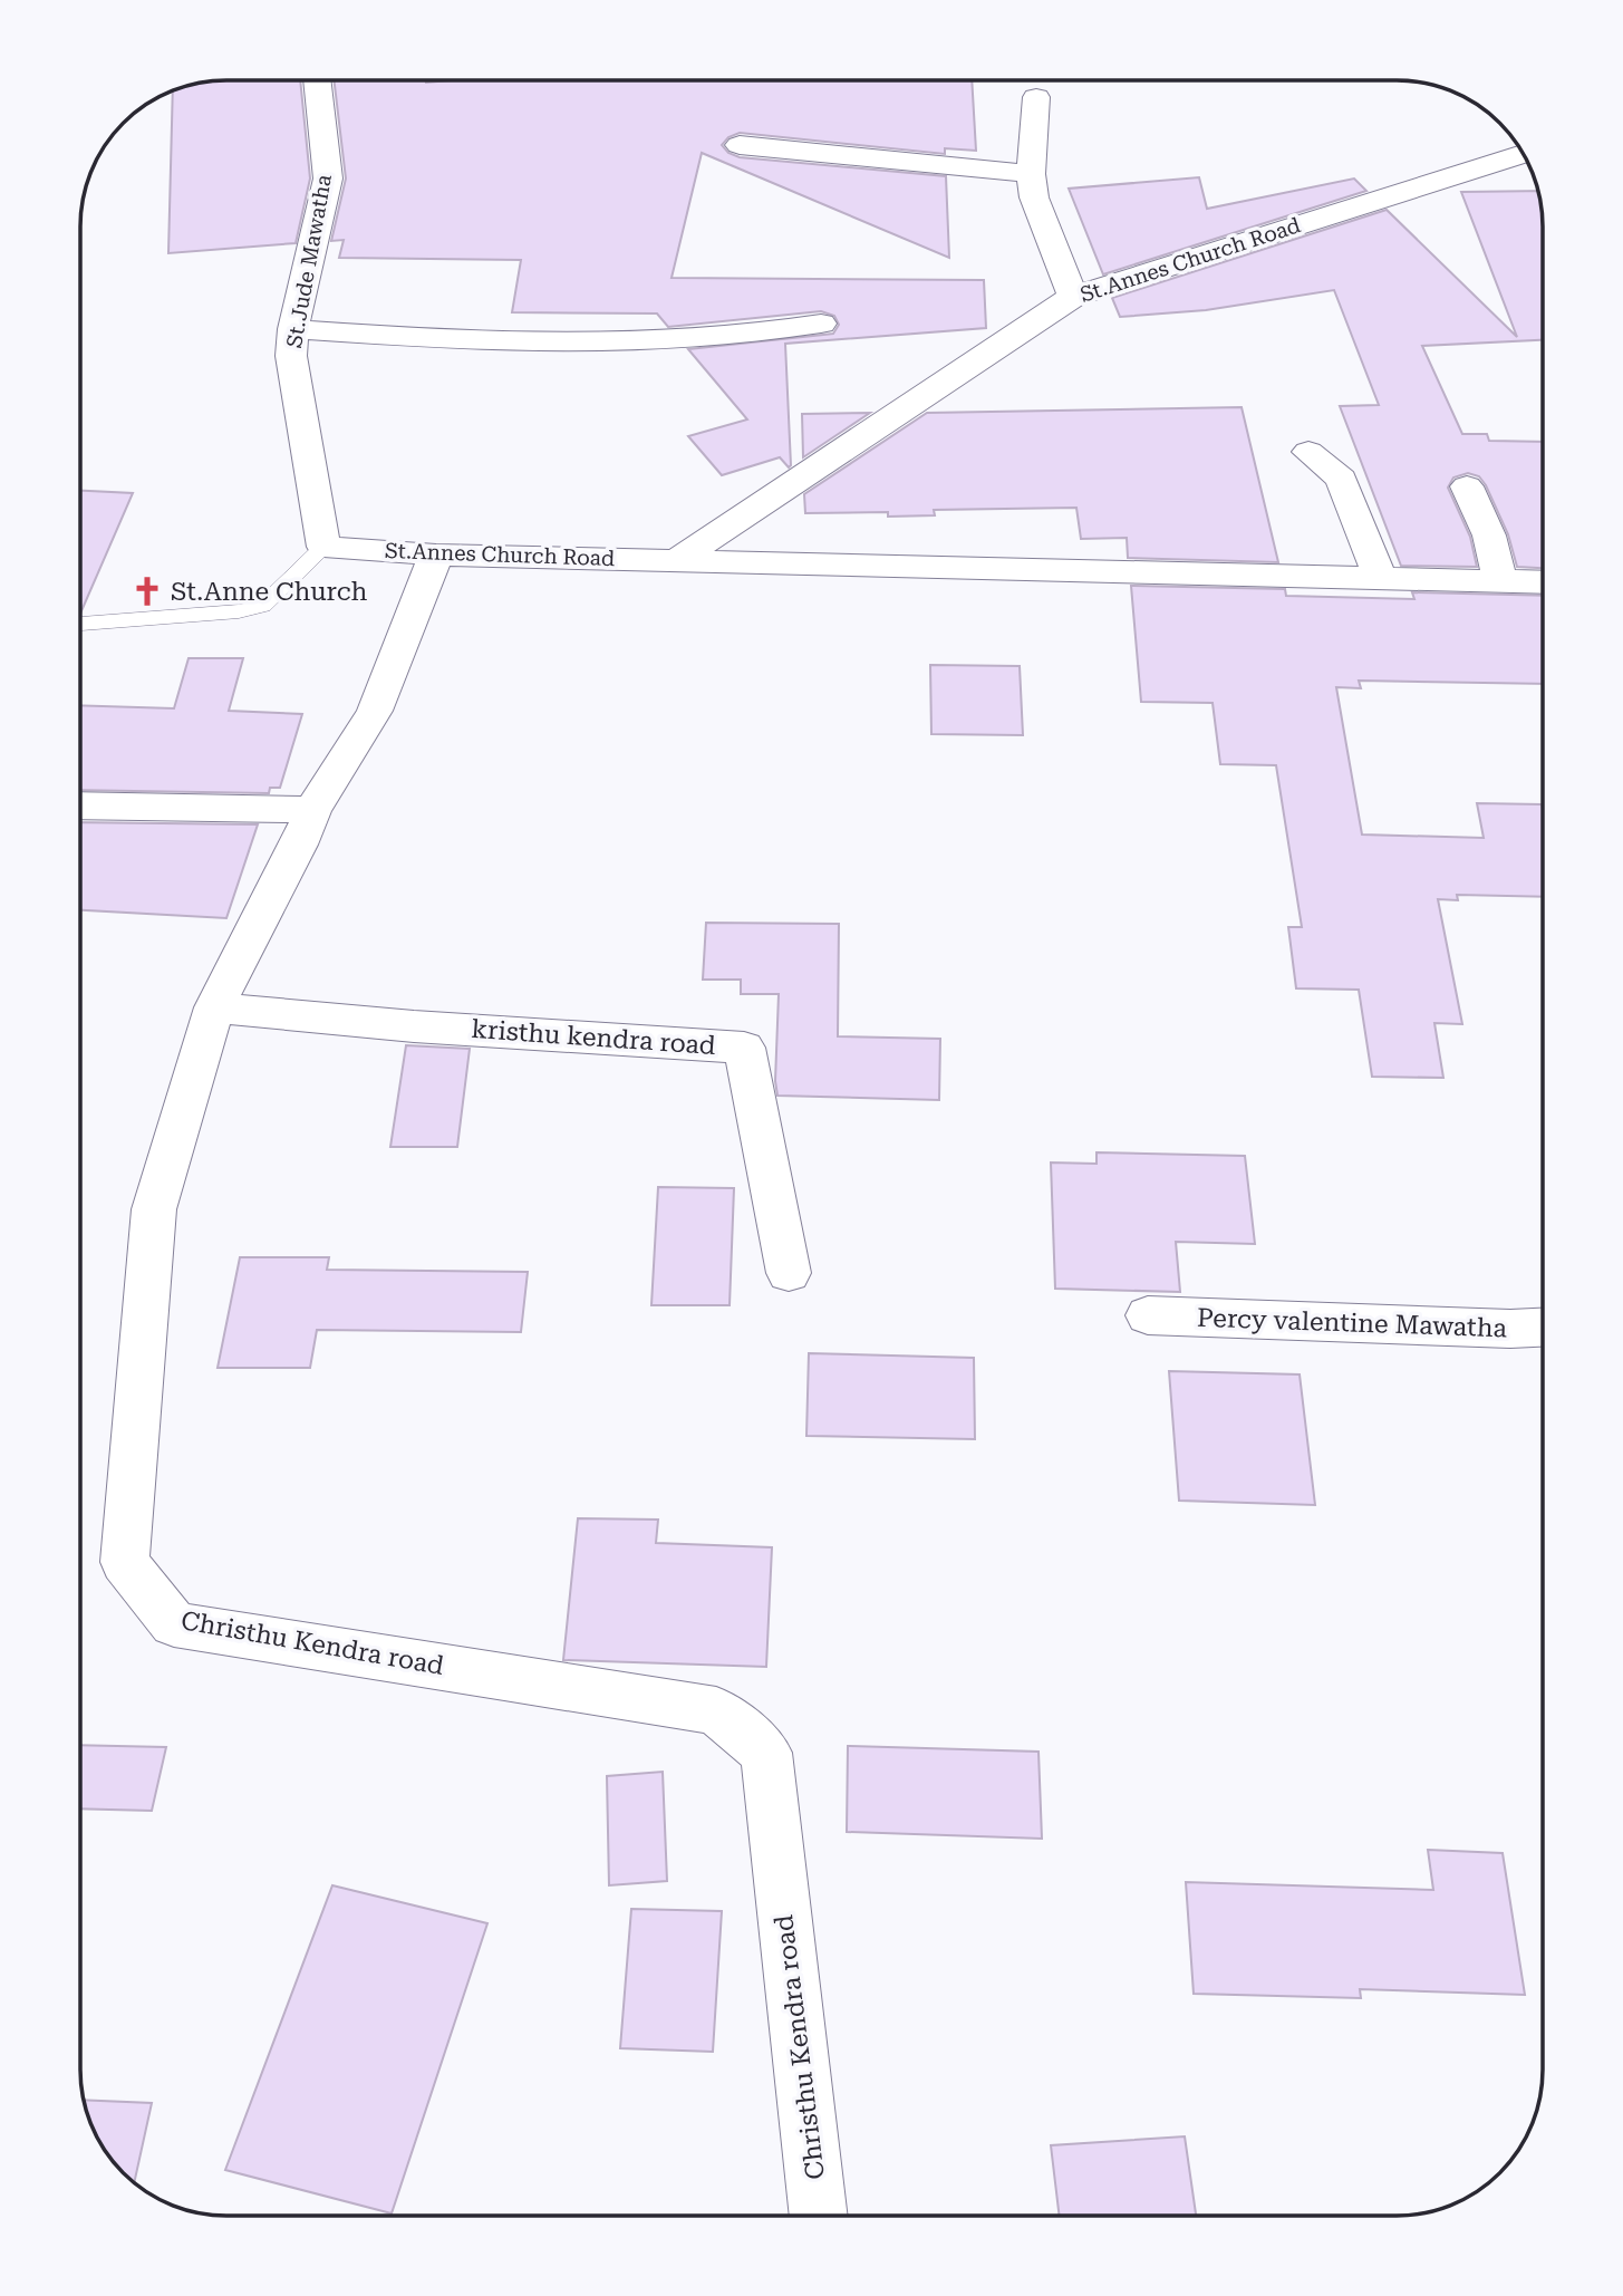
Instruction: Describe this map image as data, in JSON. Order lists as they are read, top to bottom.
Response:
{
  "streets": {
    "street": [
      "St.Annes Church Road",
      "St.Jude Mawatha",
      "kristhu kendra road",
      "Percy valentine Mawatha",
      "Christhu Kendra road"
    ]
  },
  "crossings": [
    ["St.Annes Church Road", "St.Jude Mawatha"],
    ["St.Annes Church Road", "Christhu Kendra road"],
    ["kristhu kendra road", "Christhu Kendra road"]
  ],
  "places": {
    "church": ["St.Anne Church"]
  }
}
